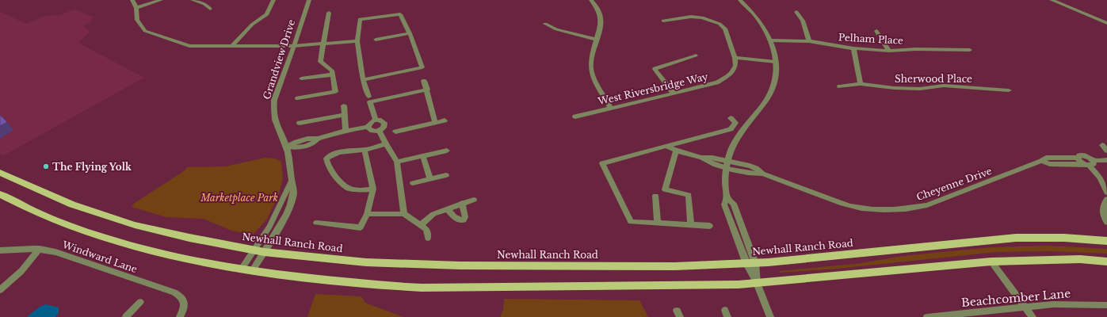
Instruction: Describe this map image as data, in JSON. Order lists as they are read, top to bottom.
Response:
{
  "streets": {
    "main road": ["Newhall Ranch Road"],
    "street": [
      "Pelham Place",
      "Grandview Drive",
      "Sherwood Place",
      "West Riversbridge Way",
      "Cheyenne Drive",
      "Windward Lane",
      "Beachcomber Lane"
    ]
  },
  "crossings": [
    ["Grandview Drive", "Newhall Ranch Road"]
  ],
  "parks": ["Marketplace Park"],
  "places": ["The Flying Yolk"]
}
